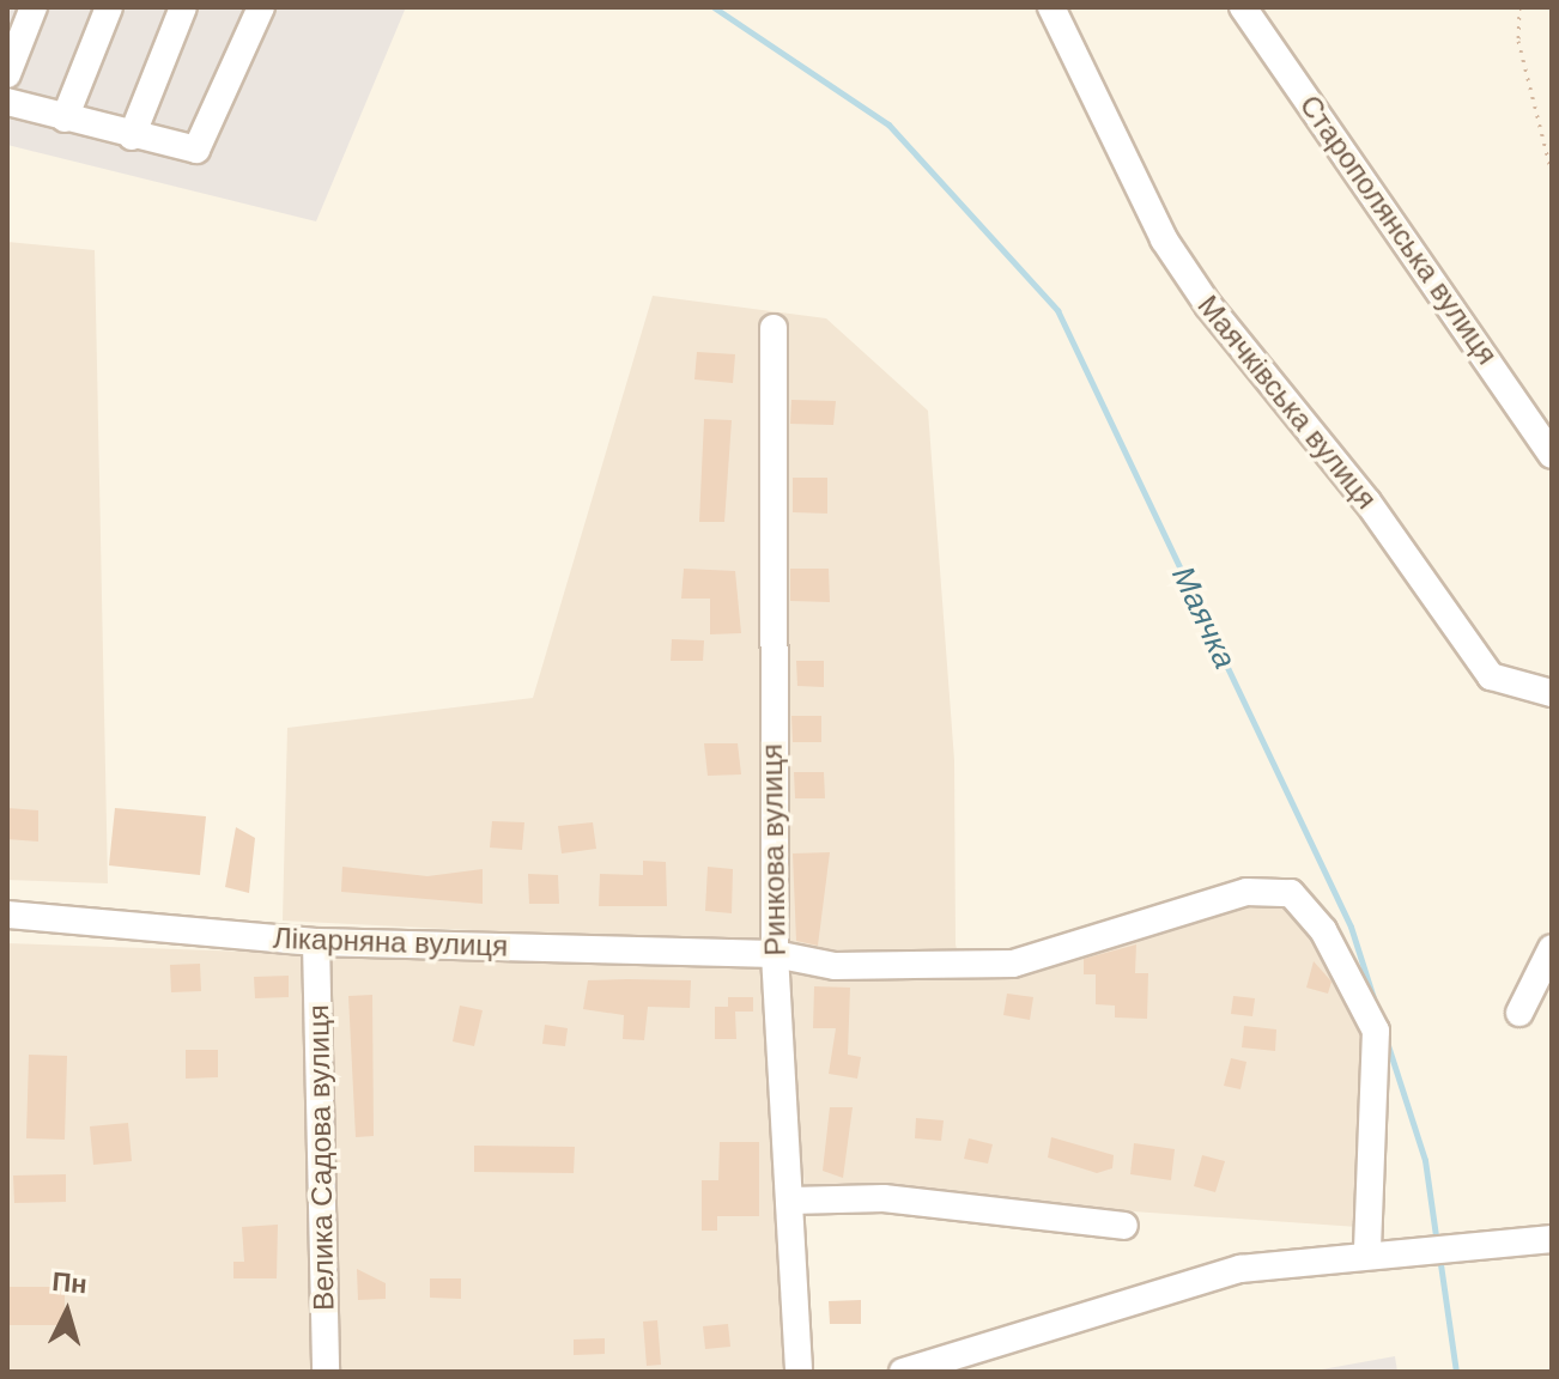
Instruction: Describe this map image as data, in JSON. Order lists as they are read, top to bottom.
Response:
{
  "streets": {
    "street": [
      "Старополянська вулиця",
      "Маячківська вулиця",
      "Ринкова вулиця",
      "Лікарняна вулиця",
      "Велика Садова вулиця"
    ]
  },
  "crossings": [
    ["Ринкова вулиця", "Лікарняна вулиця"],
    ["Лікарняна вулиця", "Велика Садова вулиця"]
  ],
  "water": ["Маячка"],
  "north": "top"
}
